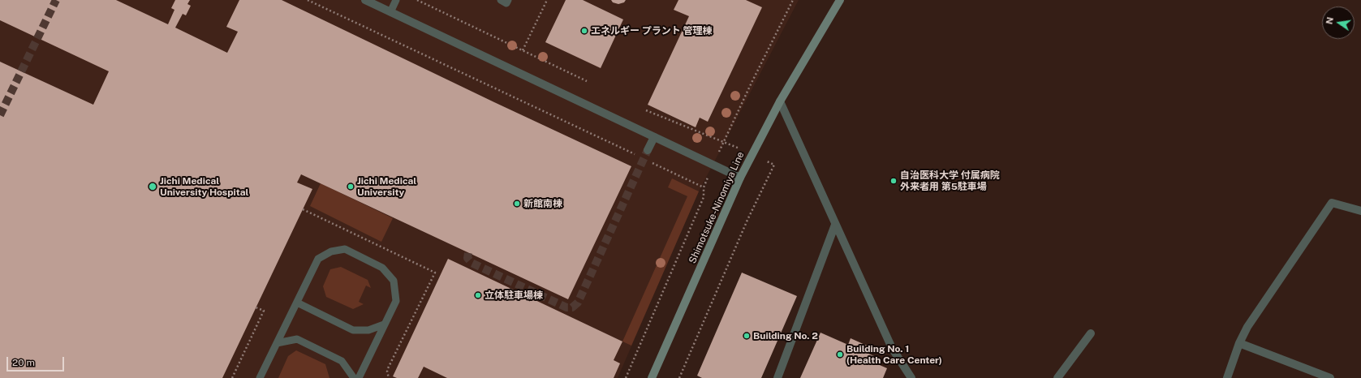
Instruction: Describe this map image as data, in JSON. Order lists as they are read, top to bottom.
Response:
{
  "streets": {
    "main road": ["Shimotsuke-Ninomiya Line"]
  },
  "places": [
    "エネルギー プラント 管理棟",
    "自治医科大学 付属病院 外来者用 第5駐車場",
    "Jichi Medical University Hospital",
    "Jichi Medical University",
    "新館南棟",
    "立体駐車場棟",
    "Building No. 2",
    "Building No. 1 (Health Care Center)"
  ],
  "scale_bar": "20 m",
  "north": "left"
}
